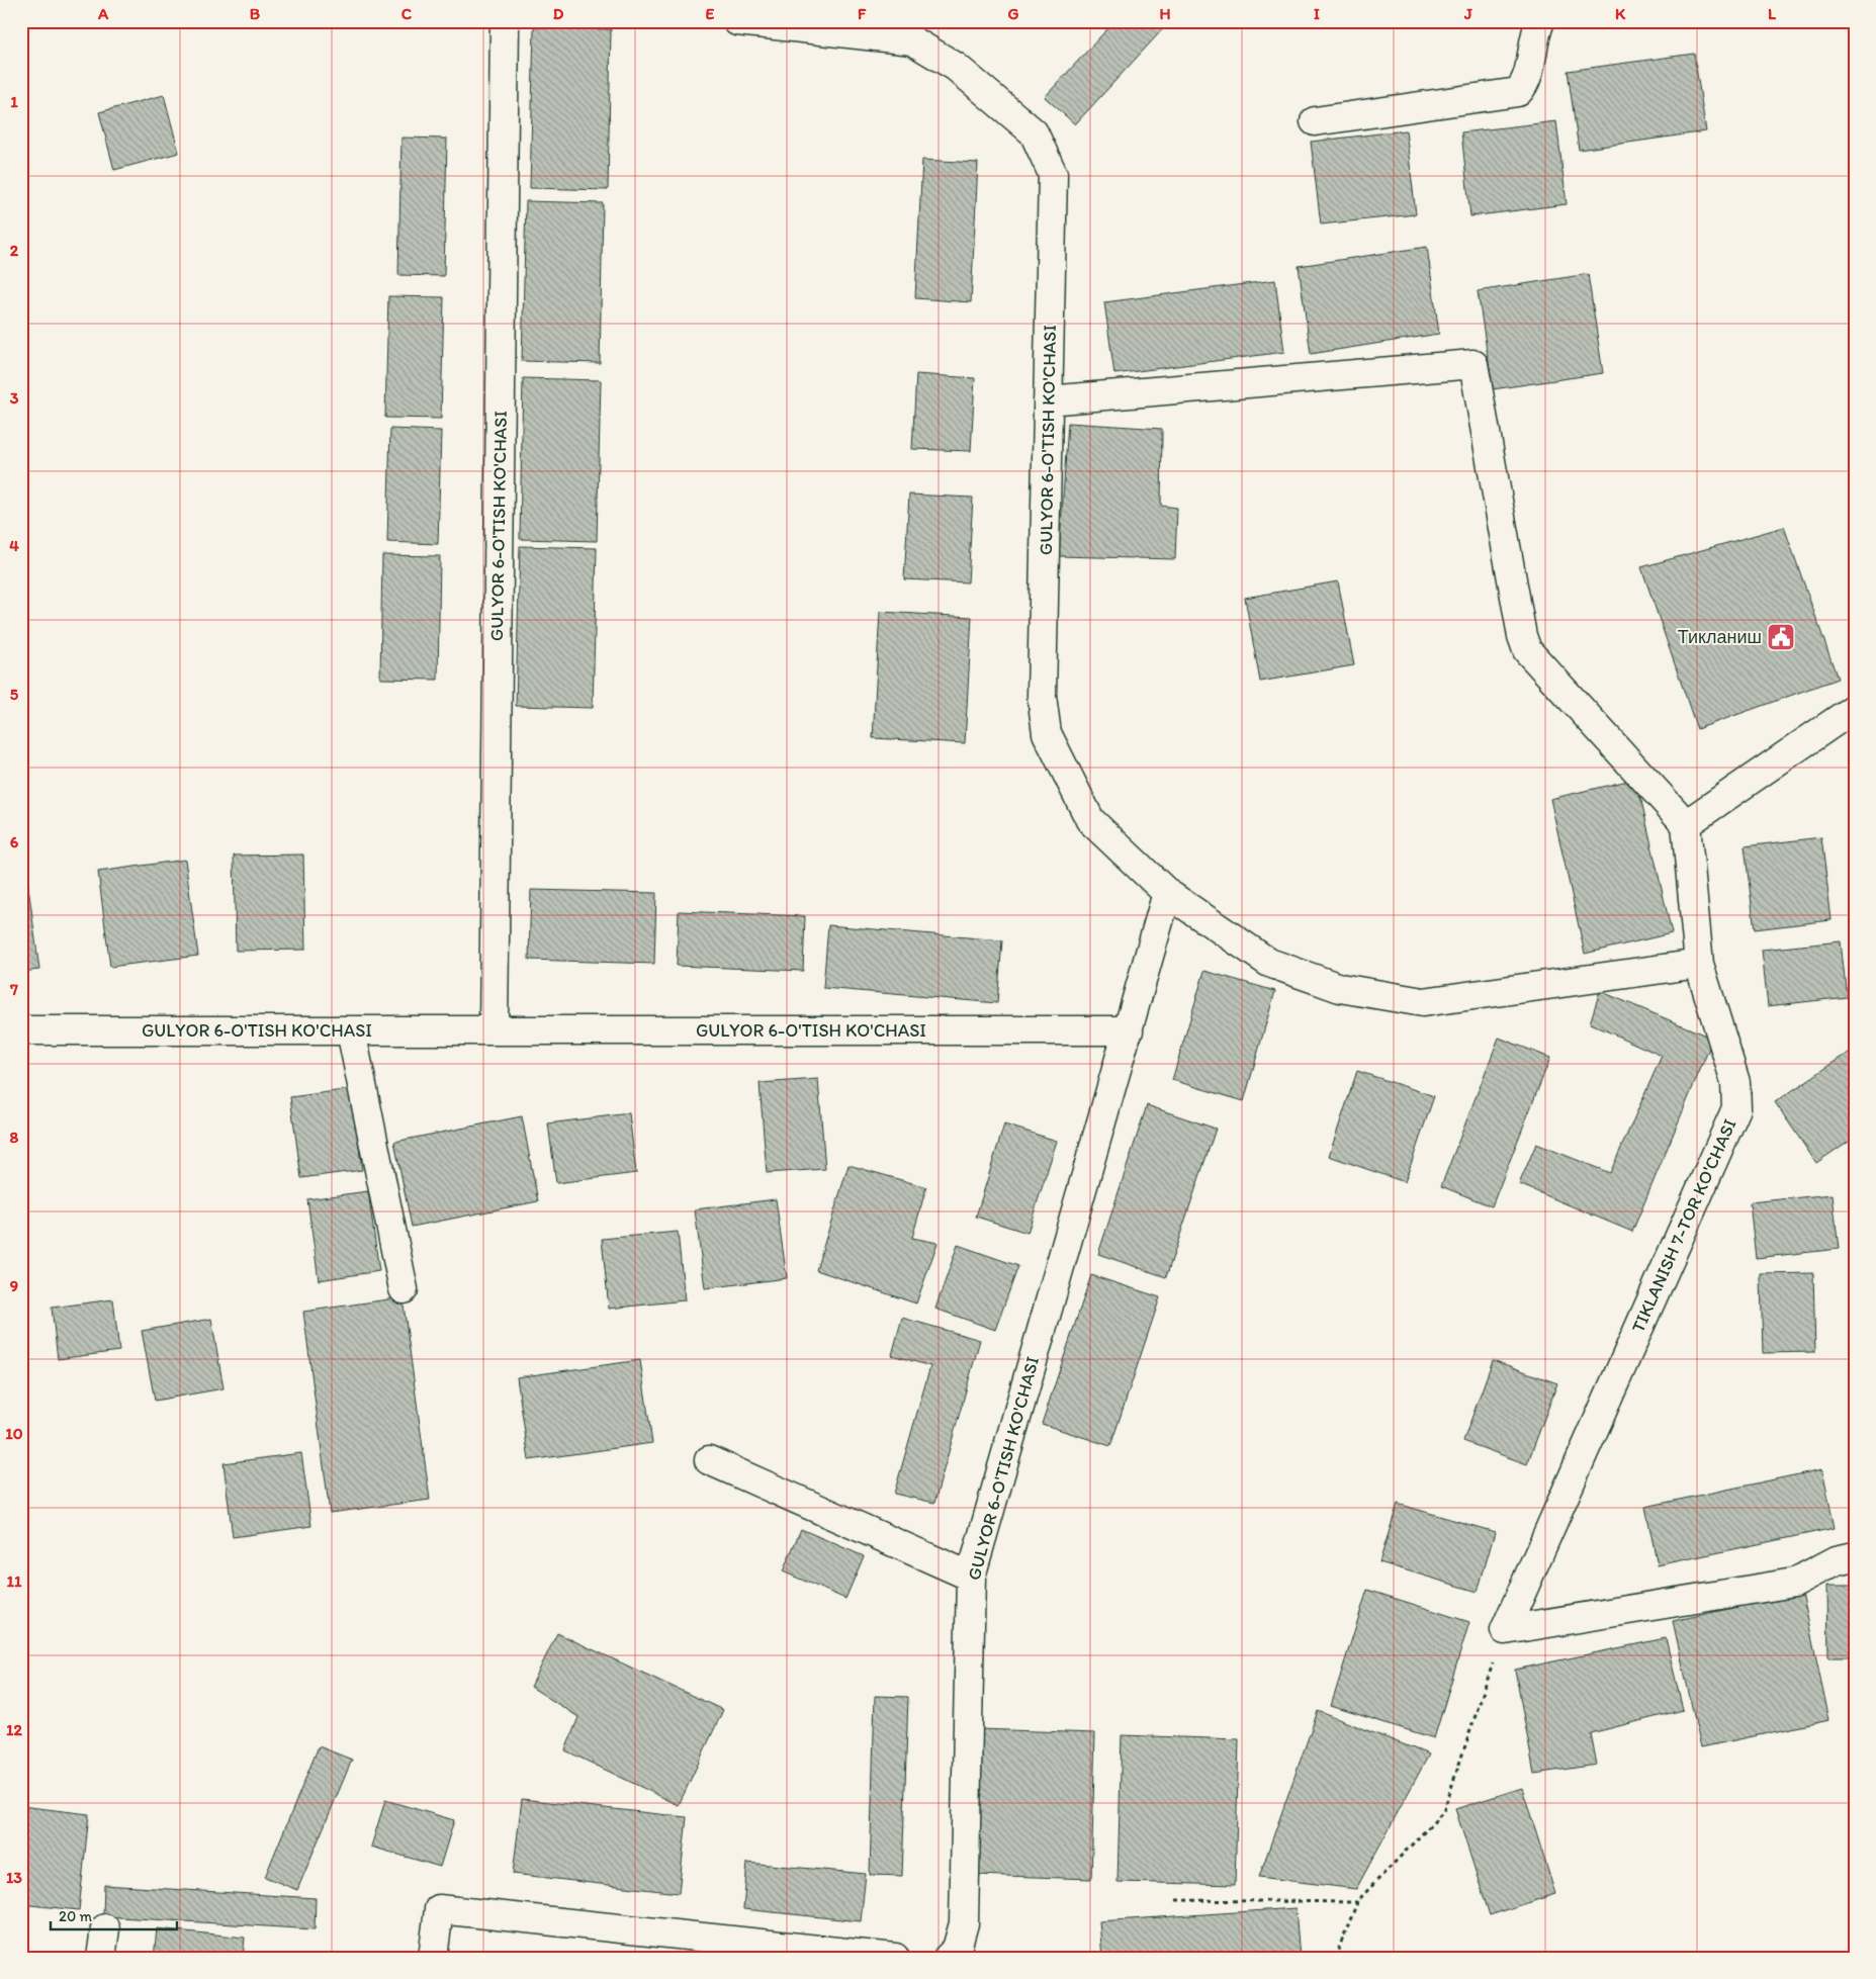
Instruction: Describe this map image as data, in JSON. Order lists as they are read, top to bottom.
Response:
{
  "streets": {
    "street": ["GULYOR 6-O'TISH KO'CHASI", "TIKLANISH 7-TOR KO'CHASI"]
  },
  "places": {
    "public building": ["Тикланиш"]
  },
  "scale_bar": "20 m",
  "grid": {
    "columns": [
      "A",
      "B",
      "C",
      "D",
      "E",
      "F",
      "G",
      "H",
      "I",
      "J",
      "K",
      "L"
    ],
    "rows": [
      "1",
      "2",
      "3",
      "4",
      "5",
      "6",
      "7",
      "8",
      "9",
      "10",
      "11",
      "12",
      "13"
    ]
  }
}
